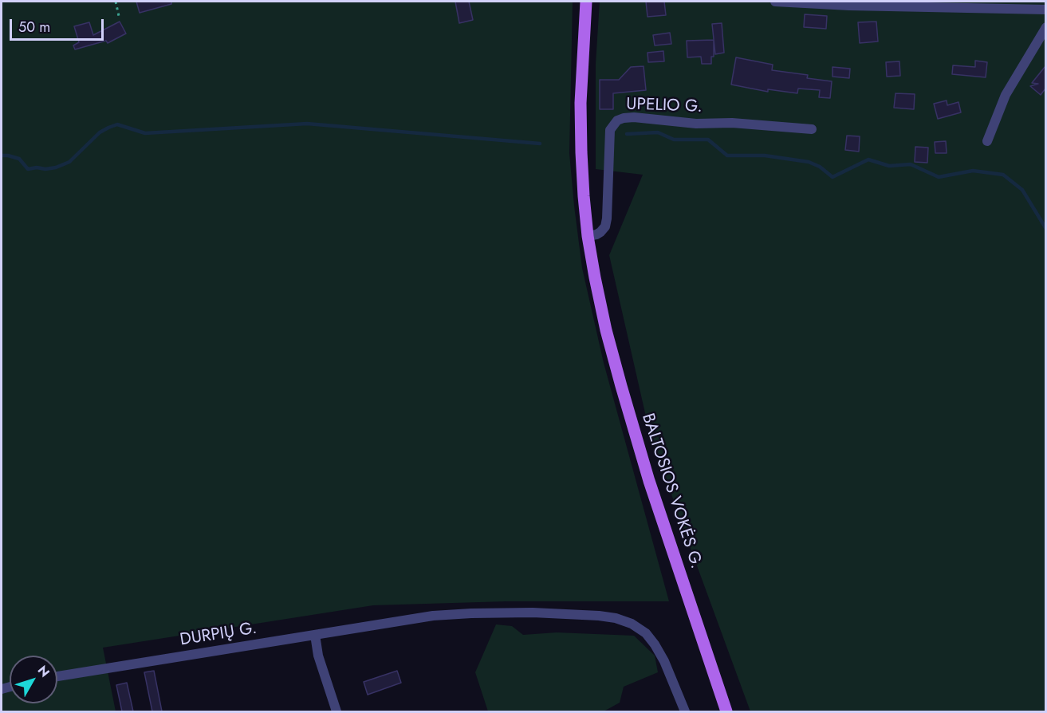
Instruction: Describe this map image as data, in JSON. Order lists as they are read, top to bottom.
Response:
{
  "streets": {
    "main road": ["BALTOSIOS VOKĖS G."],
    "street": ["UPELIO G.", "DURPIŲ G."]
  },
  "crossings": [
    ["UPELIO G.", "BALTOSIOS VOKĖS G."]
  ],
  "scale_bar": "50 m",
  "north": "top right"
}
